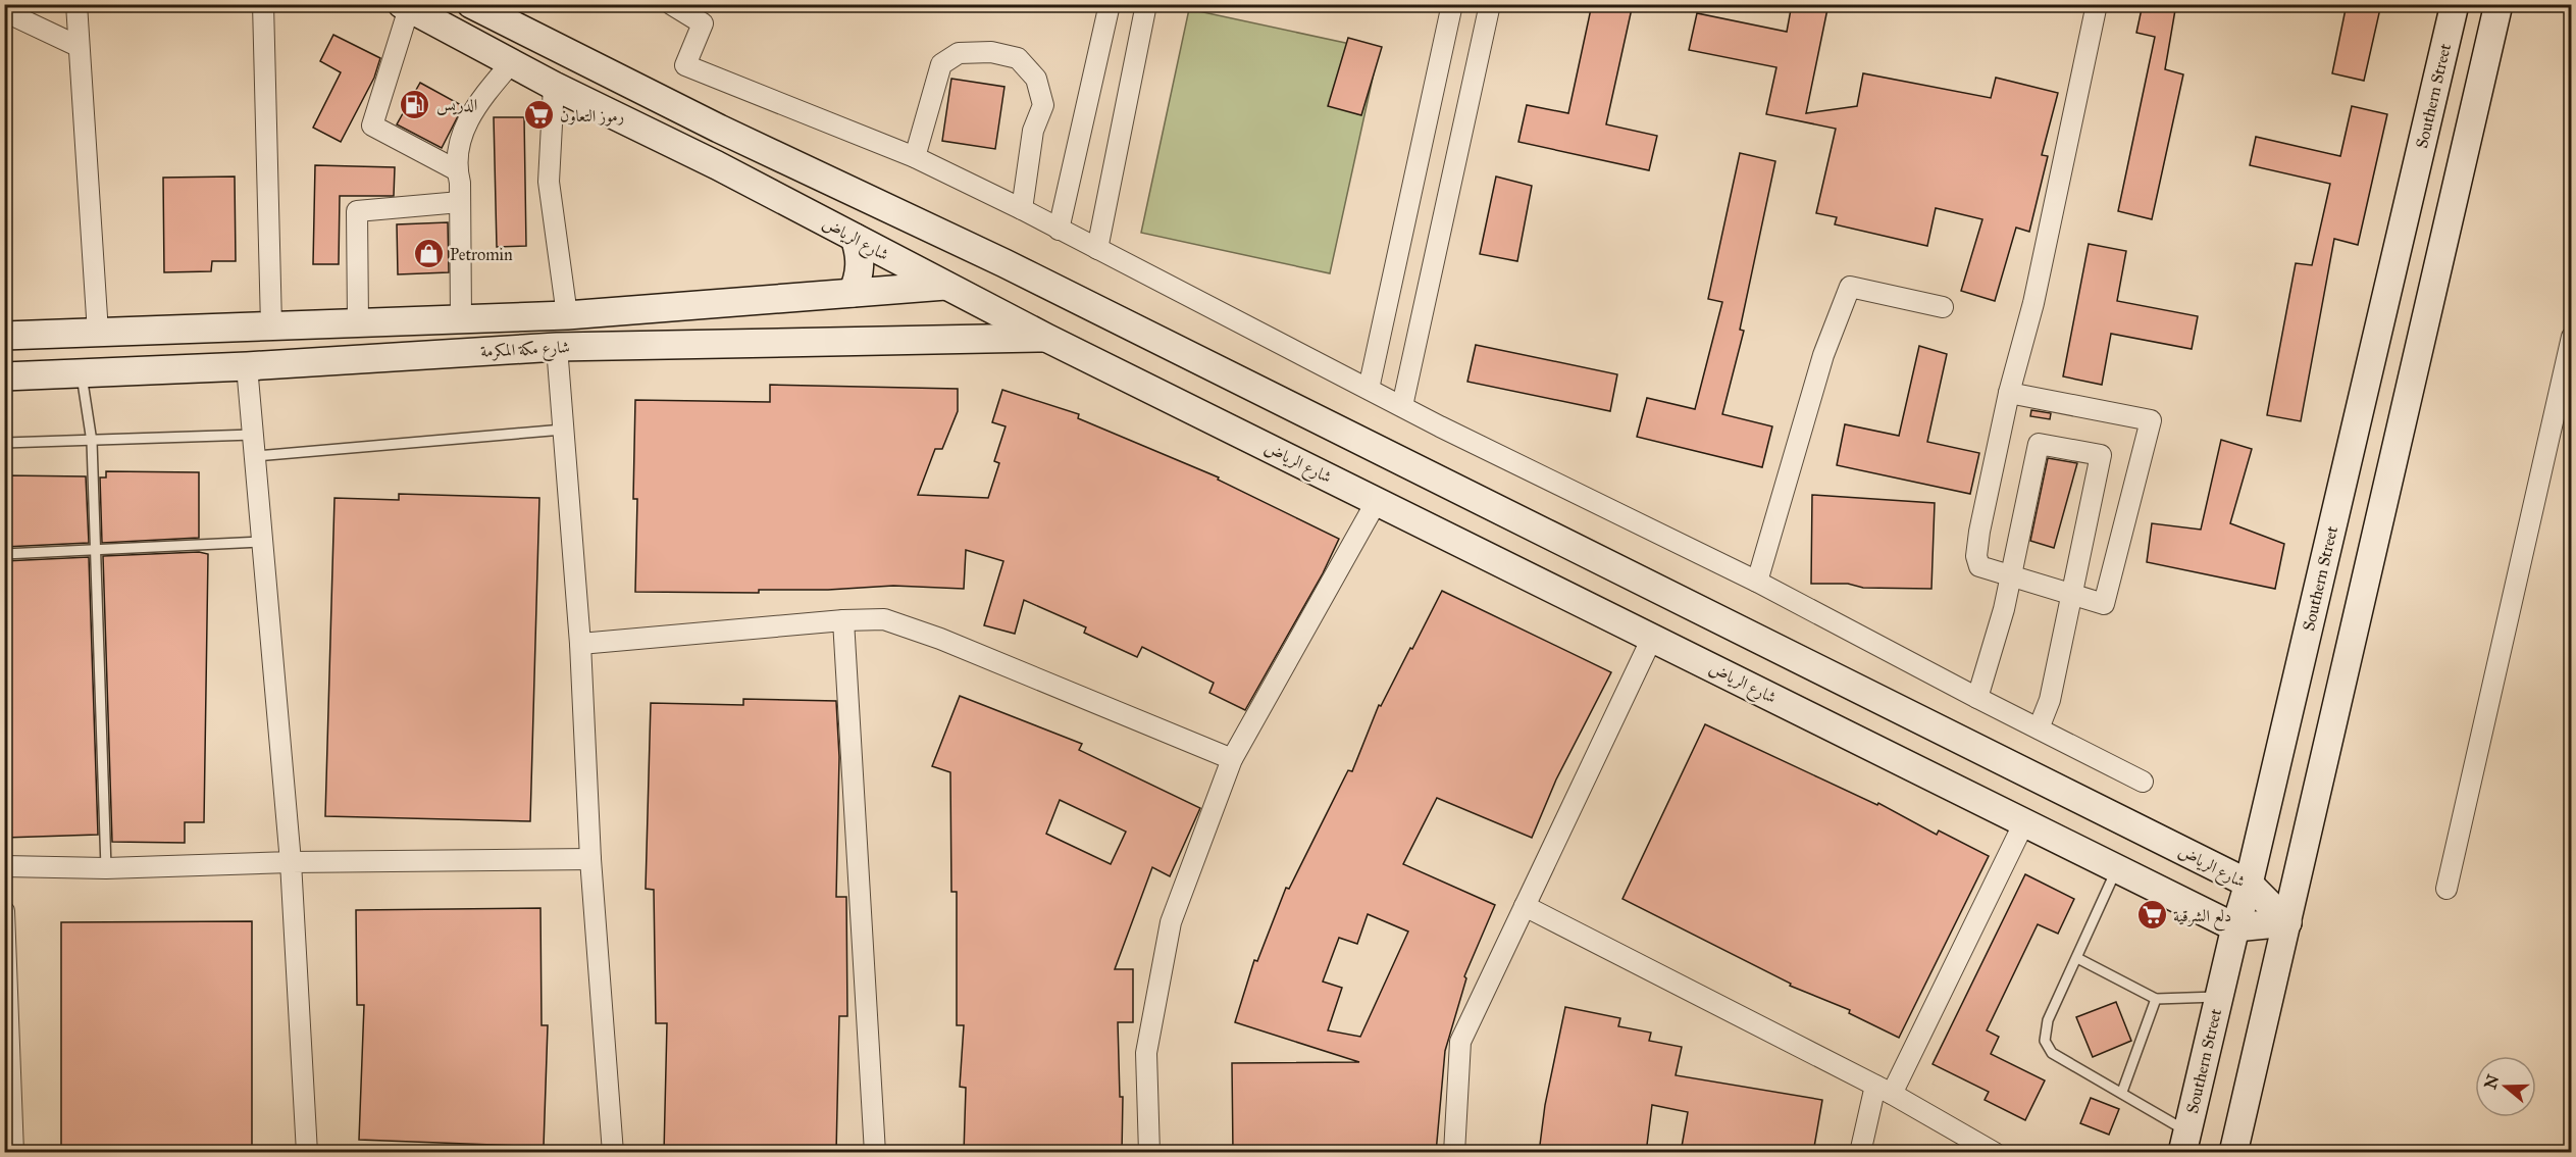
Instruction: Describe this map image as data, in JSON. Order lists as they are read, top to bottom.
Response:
{
  "streets": {
    "main road": ["Southern Street", "شارع الرياض", "شارع مكة المكرمة"]
  },
  "crossings": [
    ["Southern Street", "شارع الرياض"],
    ["شارع الرياض", "شارع مكة المكرمة"]
  ],
  "places": {
    "fuel station": ["الدريس"],
    "supermarket": ["رموز التعاون", "دلع الشرقية"],
    "shop": ["Petromin"]
  },
  "north": "left"
}
